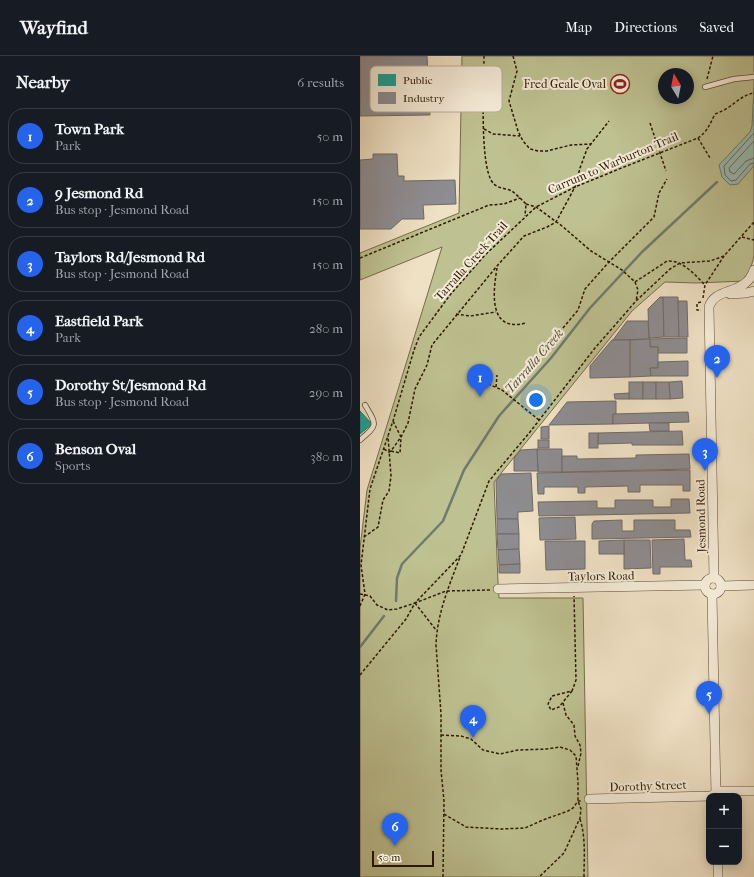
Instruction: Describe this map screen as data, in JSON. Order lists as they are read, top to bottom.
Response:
{
  "streets": {
    "street": ["Jesmond Road", "Taylors Road", "Dorothy Street"],
    "path": ["Carrum to Warburton Trail", "Tarralla Creek Trail"]
  },
  "crossings": [
    ["Carrum to Warburton Trail", "Tarralla Creek Trail"],
    ["Jesmond Road", "Taylors Road"]
  ],
  "water": ["Tarralla Creek"],
  "places": {
    "sports": ["Fred Geale Oval"]
  },
  "legend": ["Public", "Industry"],
  "scale_bar": "50 m",
  "north": "top",
  "page": {
    "header": "Wayfind",
    "nav": ["Map", "Directions", "Saved"],
    "heading": ["Nearby", "6 results"],
    "list": [
      {
        "mark": "1",
        "name": "Town Park",
        "note": "Park",
        "value": "50 m"
      },
      {
        "mark": "2",
        "name": "9 Jesmond Rd",
        "note": "Bus stop · Jesmond Road",
        "value": "150 m"
      },
      {
        "mark": "3",
        "name": "Taylors Rd/Jesmond Rd",
        "note": "Bus stop · Jesmond Road",
        "value": "150 m"
      },
      {
        "mark": "4",
        "name": "Eastfield Park",
        "note": "Park",
        "value": "280 m"
      },
      {
        "mark": "5",
        "name": "Dorothy St/Jesmond Rd",
        "note": "Bus stop · Jesmond Road",
        "value": "290 m"
      },
      {
        "mark": "6",
        "name": "Benson Oval",
        "note": "Sports",
        "value": "380 m"
      }
    ],
    "pins": [
      "2",
      "1",
      "3",
      "5",
      "4",
      "6"
    ],
    "map_buttons": ["+", "−"],
    "scale": "50 m"
  }
}
